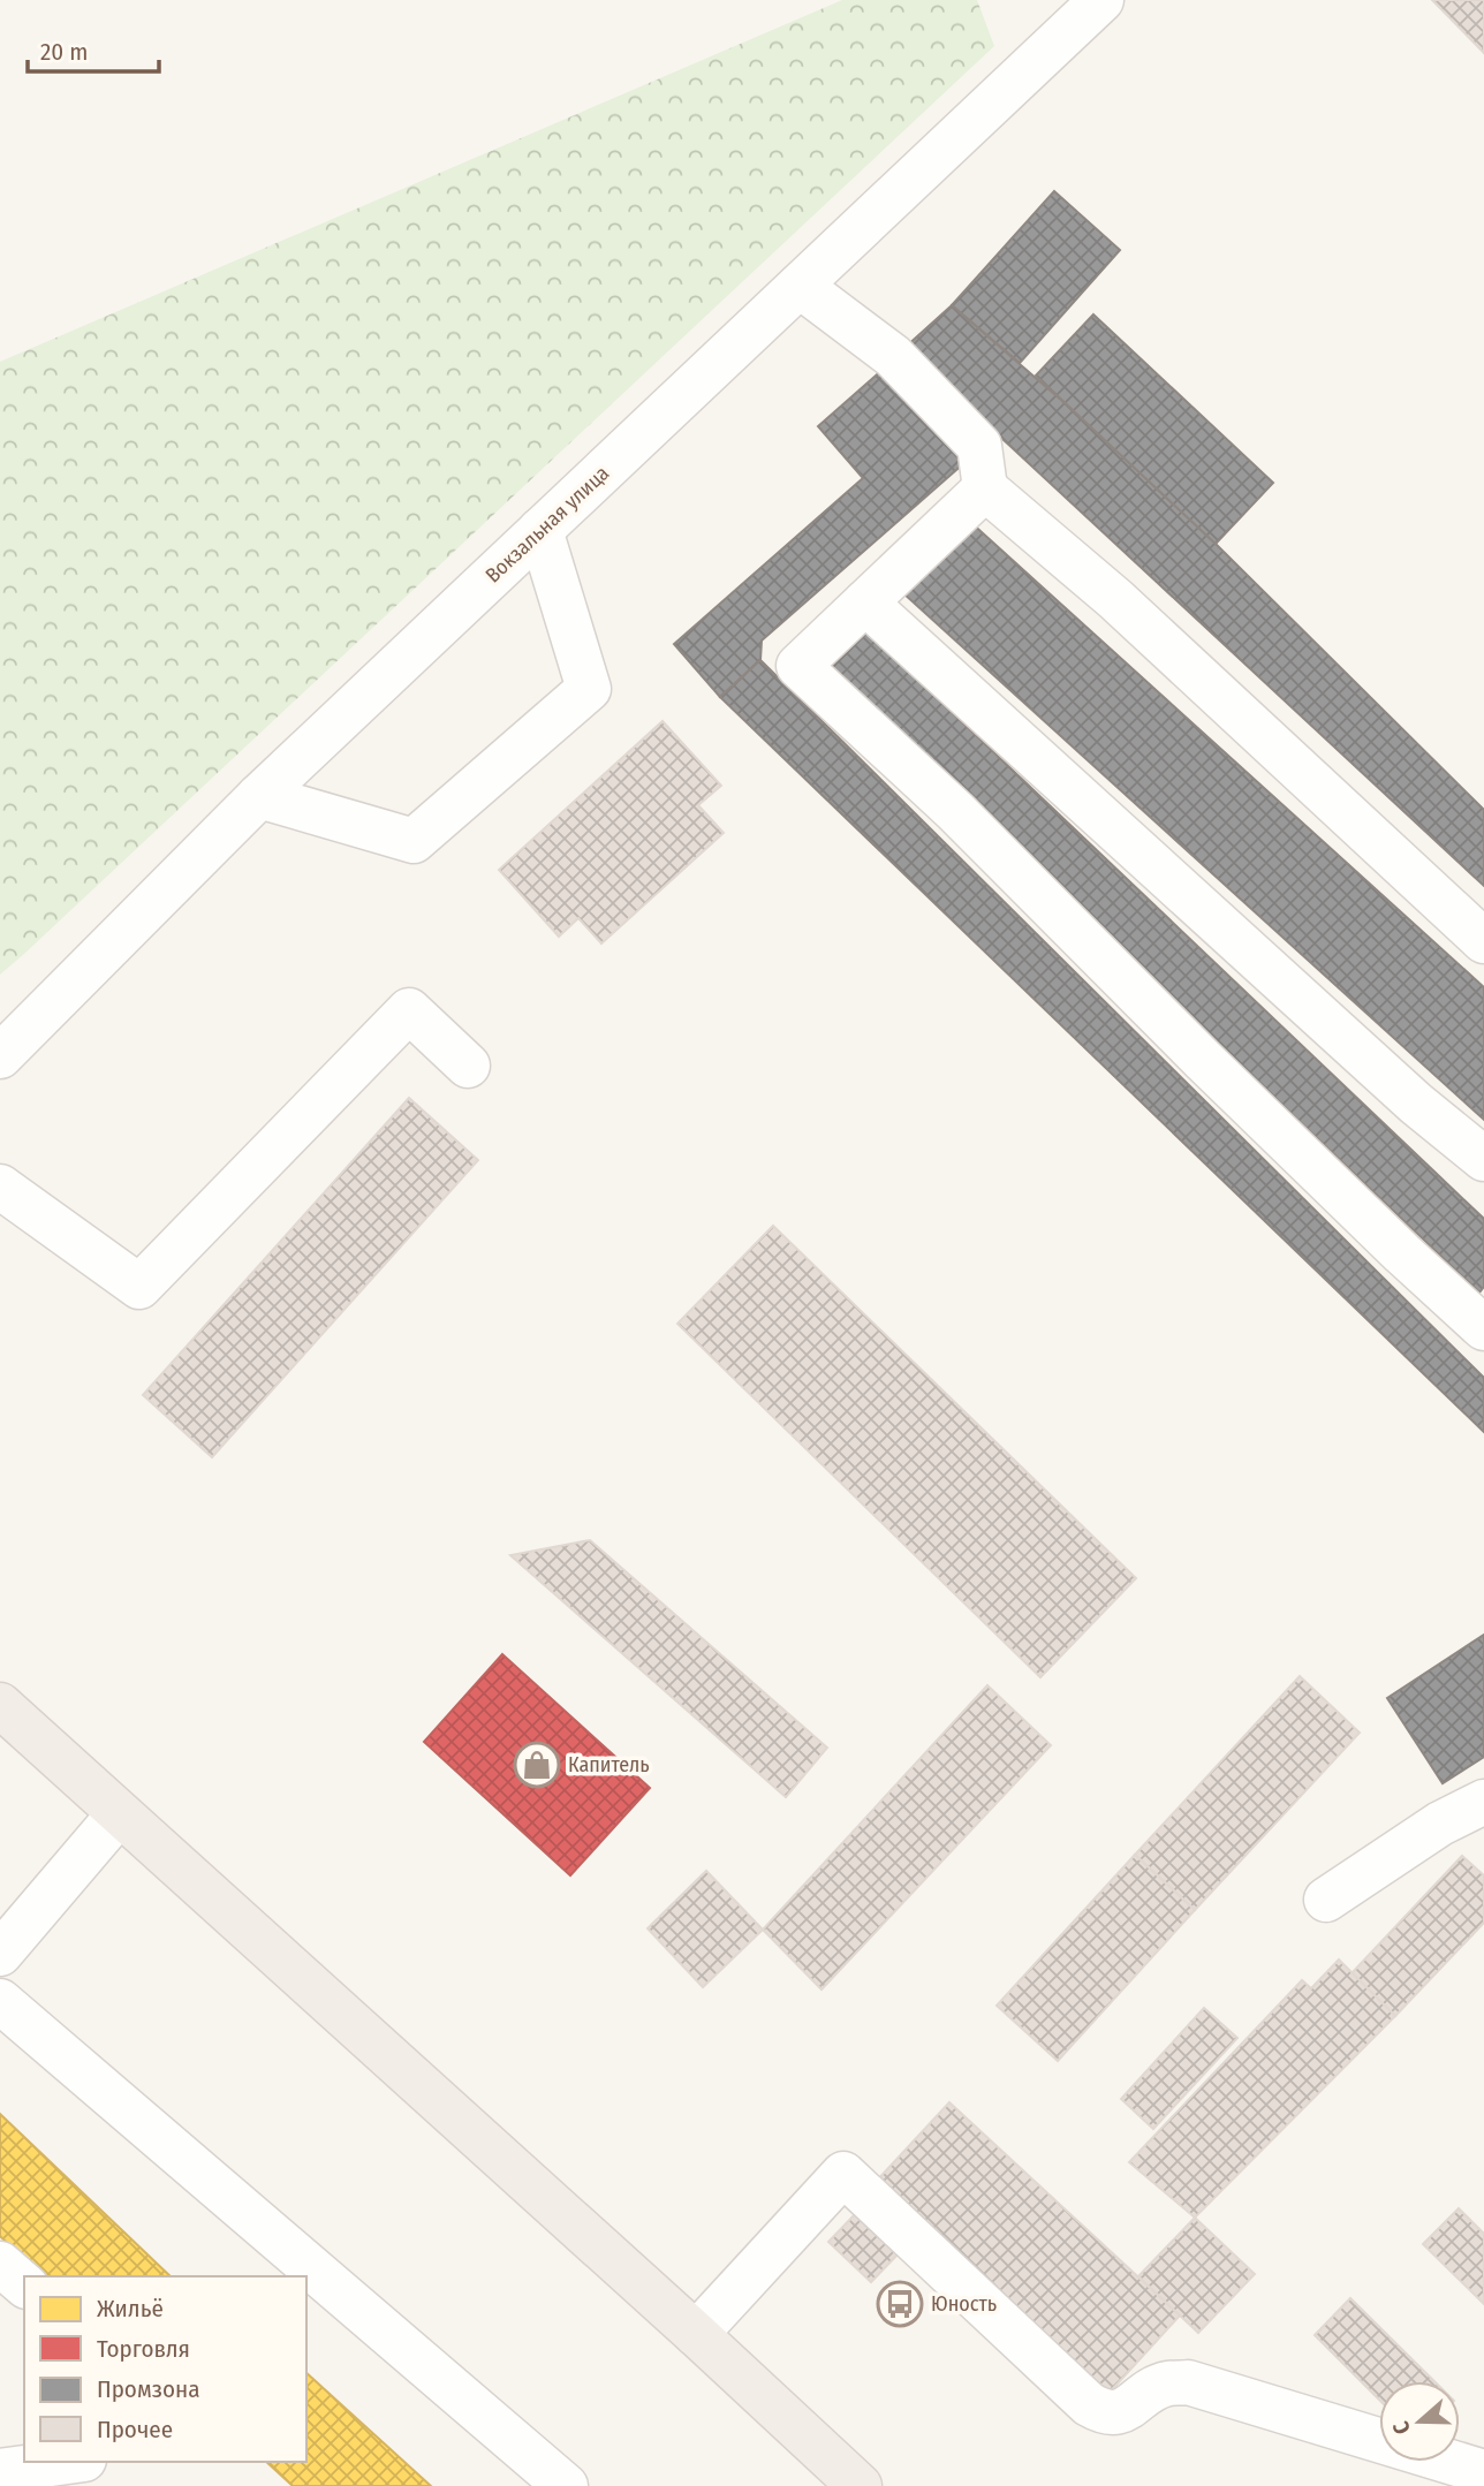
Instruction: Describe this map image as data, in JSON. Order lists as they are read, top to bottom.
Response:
{
  "streets": {
    "street": ["Вокзальная улица"]
  },
  "places": {
    "shop": ["Капитель"],
    "bus stop": ["Юность"]
  },
  "legend": [
    "Жильё",
    "Торговля",
    "Промзона",
    "Прочее"
  ],
  "scale_bar": "20 m",
  "north": "left"
}
